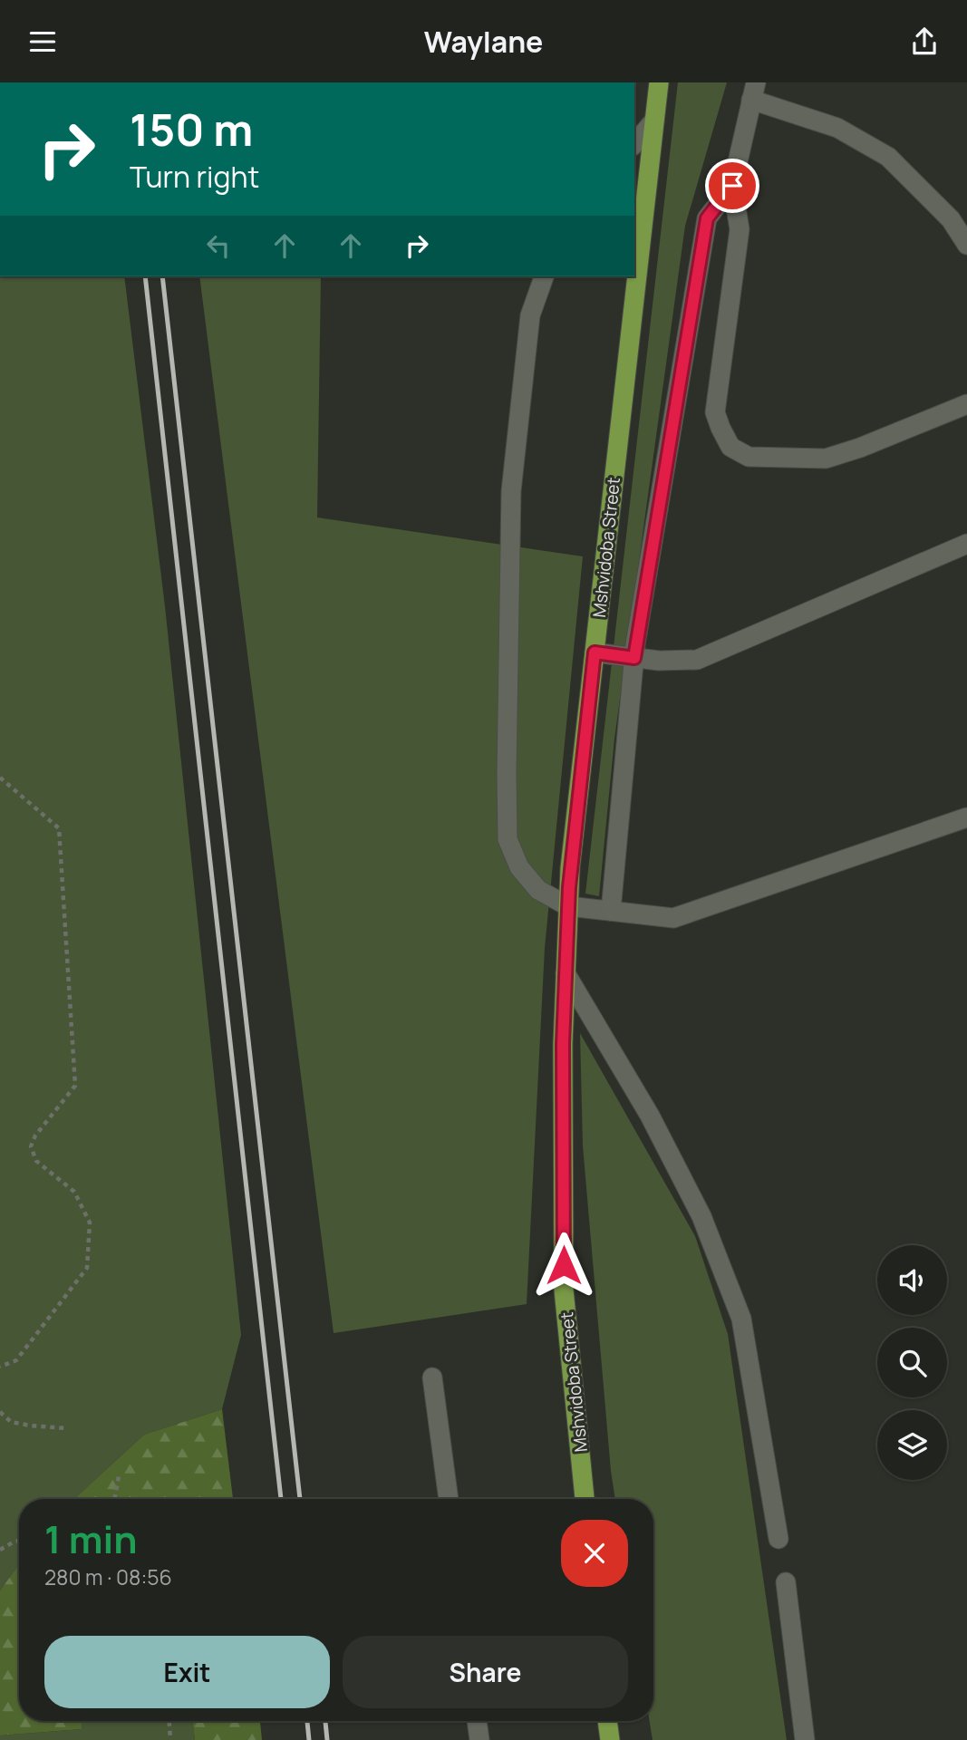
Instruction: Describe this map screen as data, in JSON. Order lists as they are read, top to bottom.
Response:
{
  "streets": {
    "main road": ["Mshvidoba Street"]
  },
  "page": {
    "header": "Waylane",
    "turn": ["150 m", "Turn right"],
    "heading": ["1 min", "280 m · 08:56"],
    "buttons": ["Exit", "Share"]
  }
}
